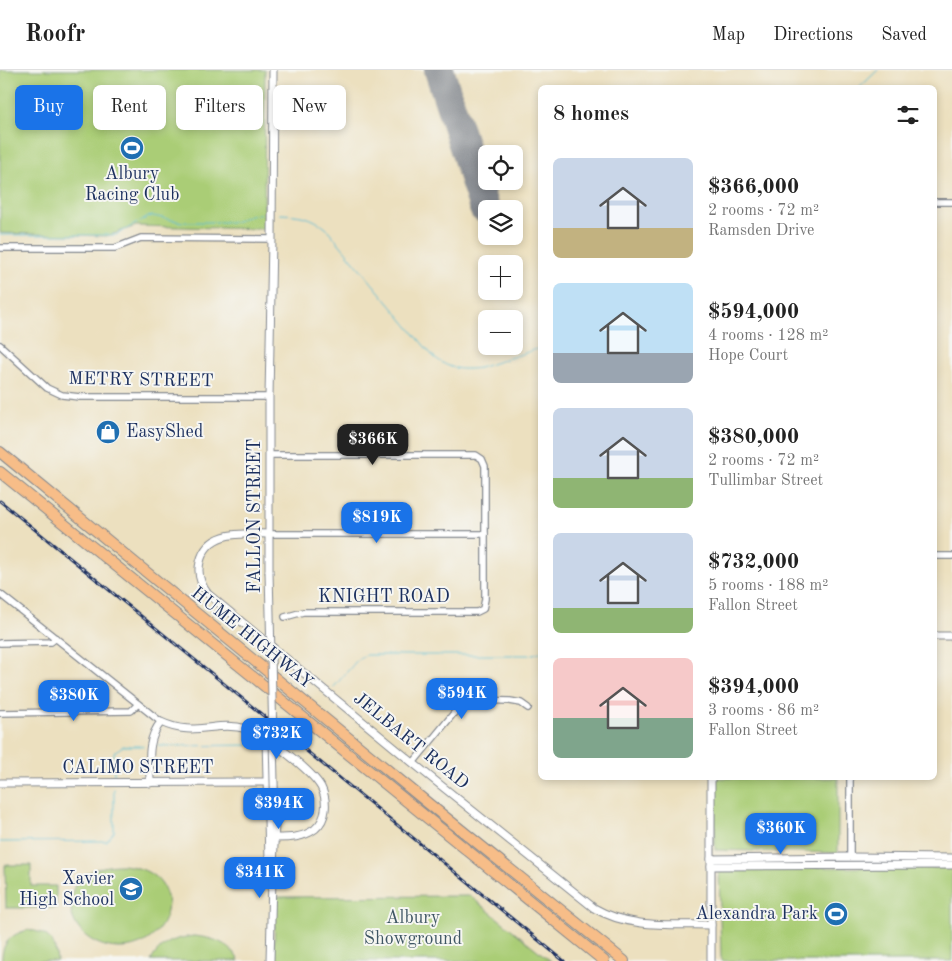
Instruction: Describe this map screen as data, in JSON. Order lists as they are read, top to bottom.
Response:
{
  "streets": {
    "highway": ["HUME HIGHWAY"],
    "street": [
      "METRY STREET",
      "FALLON STREET",
      "KNIGHT ROAD",
      "JELBART ROAD",
      "CALIMO STREET"
    ]
  },
  "crossings": [
    ["METRY STREET", "FALLON STREET"],
    ["FALLON STREET", "JELBART ROAD"]
  ],
  "parks": ["Albury Showground"],
  "places": {
    "sports": ["Albury Racing Club", "Alexandra Park"],
    "shop": ["EasyShed"],
    "school or university": ["Xavier High School"]
  },
  "page": {
    "header": "Roofr",
    "nav": ["Map", "Directions", "Saved"],
    "chip": [
      "Buy",
      "Rent",
      "Filters",
      "New"
    ],
    "heading": "8 homes",
    "map_buttons": ["+", "−"],
    "list": [
      {
        "name": "$366,000",
        "note": "2 rooms · 72 m² · Ramsden Drive"
      },
      {
        "name": "$594,000",
        "note": "4 rooms · 128 m² · Hope Court"
      },
      {
        "name": "$380,000",
        "note": "2 rooms · 72 m² · Tullimbar Street"
      },
      {
        "name": "$732,000",
        "note": "5 rooms · 188 m² · Fallon Street"
      },
      {
        "name": "$394,000",
        "note": "3 rooms · 86 m² · Fallon Street"
      }
    ],
    "price": [
      "$366K",
      "$819K",
      "$594K",
      "$380K",
      "$732K",
      "$394K",
      "$360K",
      "$341K"
    ]
  }
}
